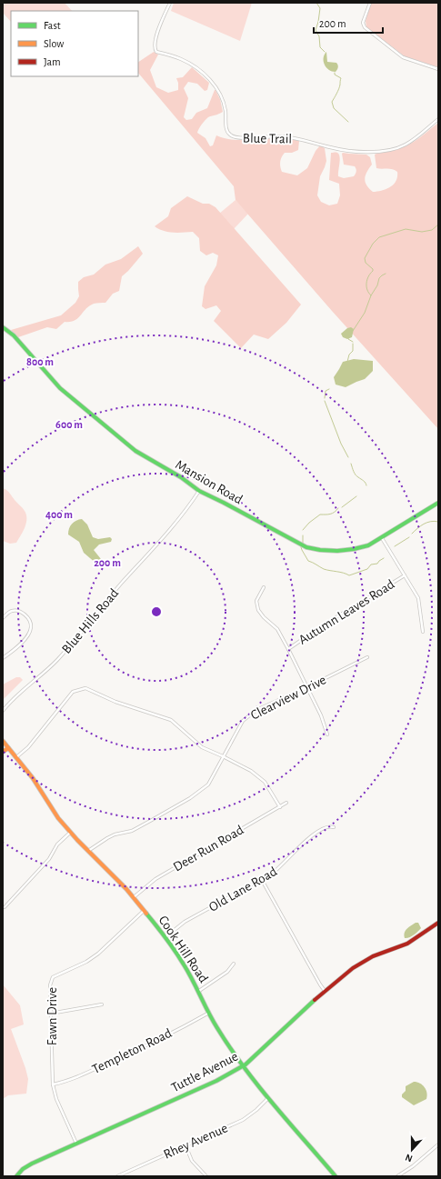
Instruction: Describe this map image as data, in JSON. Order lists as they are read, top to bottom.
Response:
{
  "streets": {
    "street": [
      "Blue Trail",
      "Mansion Road",
      "Autumn Leaves Road",
      "Blue Hills Road",
      "Clearview Drive",
      "Deer Run Road",
      "Old Lane Road",
      "Cook Hill Road",
      "Fawn Drive",
      "Templeton Road",
      "Tuttle Avenue",
      "Rhey Avenue"
    ]
  },
  "crossings": [
    ["Mansion Road", "Blue Hills Road"],
    ["Clearview Drive", "Cook Hill Road"],
    ["Deer Run Road", "Cook Hill Road"],
    ["Old Lane Road", "Cook Hill Road"],
    ["Cook Hill Road", "Fawn Drive"],
    ["Cook Hill Road", "Templeton Road"],
    ["Cook Hill Road", "Tuttle Avenue"],
    ["Cook Hill Road", "Rhey Avenue"],
    ["Fawn Drive", "Templeton Road"],
    ["Fawn Drive", "Tuttle Avenue"]
  ],
  "legend": ["Fast", "Slow", "Jam"],
  "scale_bar": "200 m",
  "north": "bottom",
  "rings": [
    "800 m",
    "600 m",
    "400 m",
    "200 m"
  ]
}
